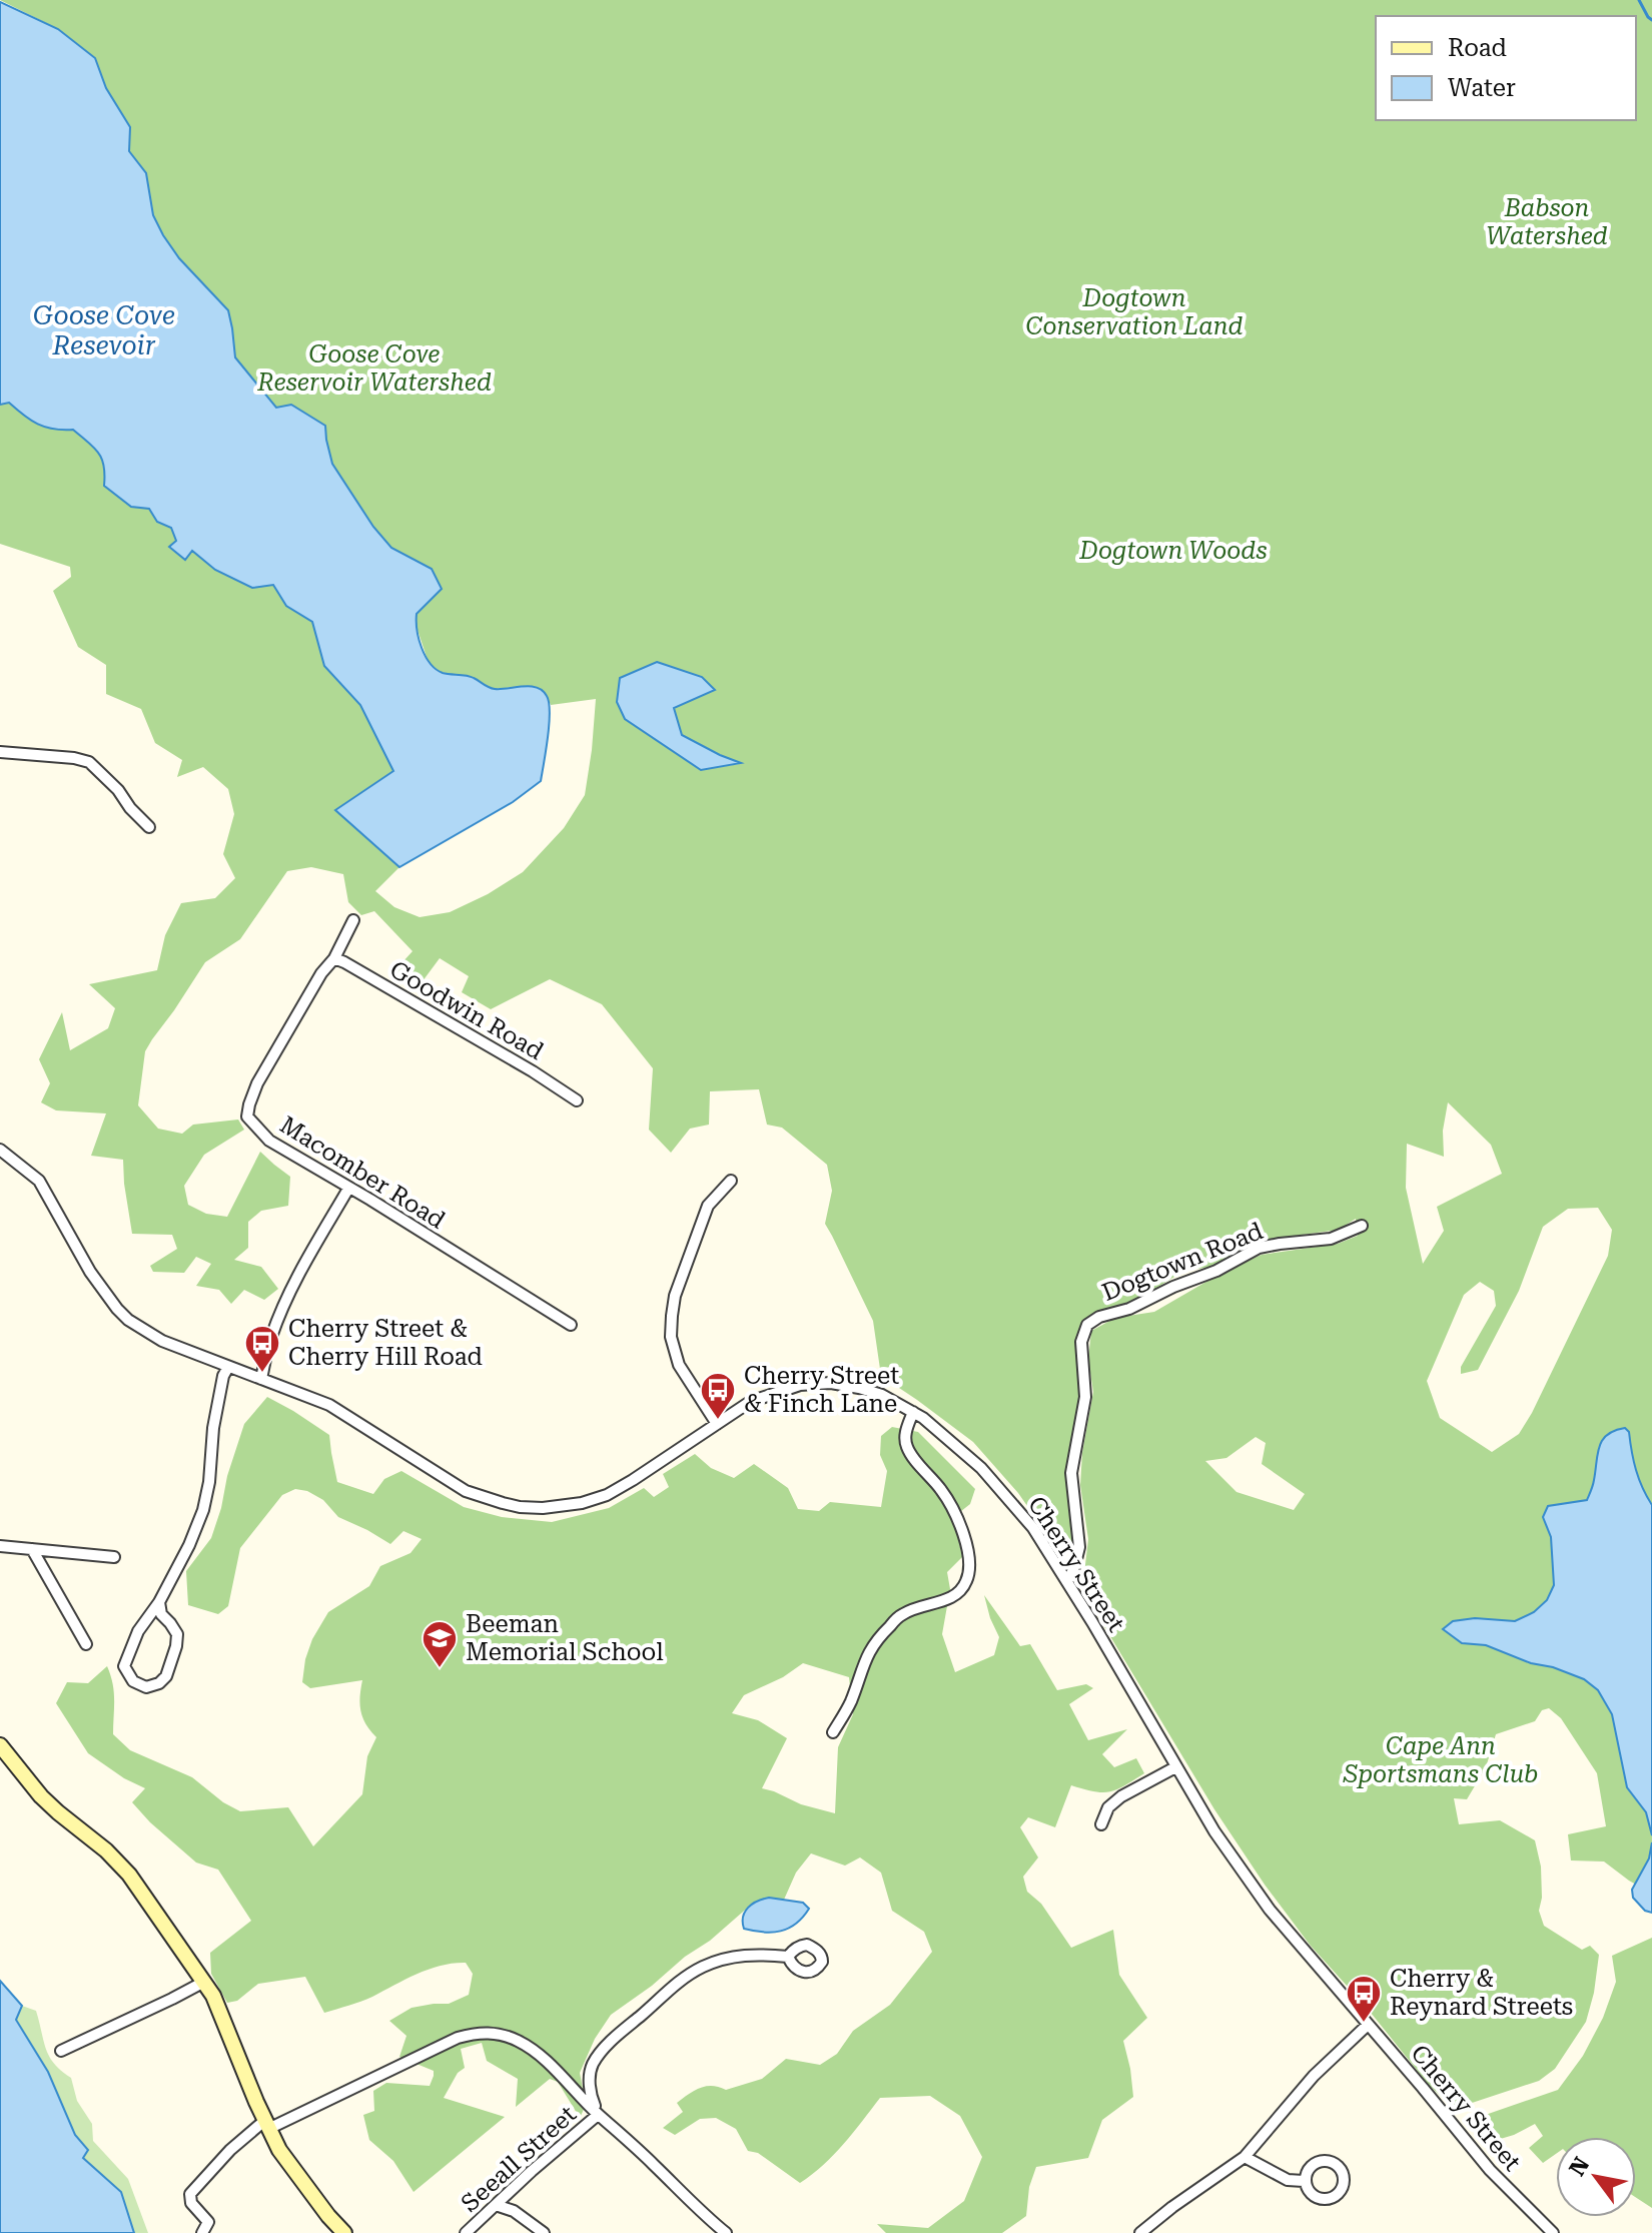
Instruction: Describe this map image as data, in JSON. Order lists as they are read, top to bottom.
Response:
{
  "streets": {
    "street": [
      "Goodwin Road",
      "Macomber Road",
      "Dogtown Road",
      "Cherry Street",
      "Seeall Street"
    ]
  },
  "crossings": [
    ["Goodwin Road", "Macomber Road"],
    ["Dogtown Road", "Cherry Street"]
  ],
  "water": ["Goose Cove Resevoir"],
  "parks": [
    "Babson Watershed",
    "Dogtown Conservation Land",
    "Goose Cove Reservoir Watershed",
    "Dogtown Woods",
    "Cape Ann Sportsmans Club"
  ],
  "places": {
    "bus stop": ["Cherry Street & Cherry Hill Road", "Cherry Street & Finch Lane", "Cherry & Reynard Streets"],
    "school or university": ["Beeman Memorial School"]
  },
  "legend": ["Road", "Water"],
  "north": "top left"
}
